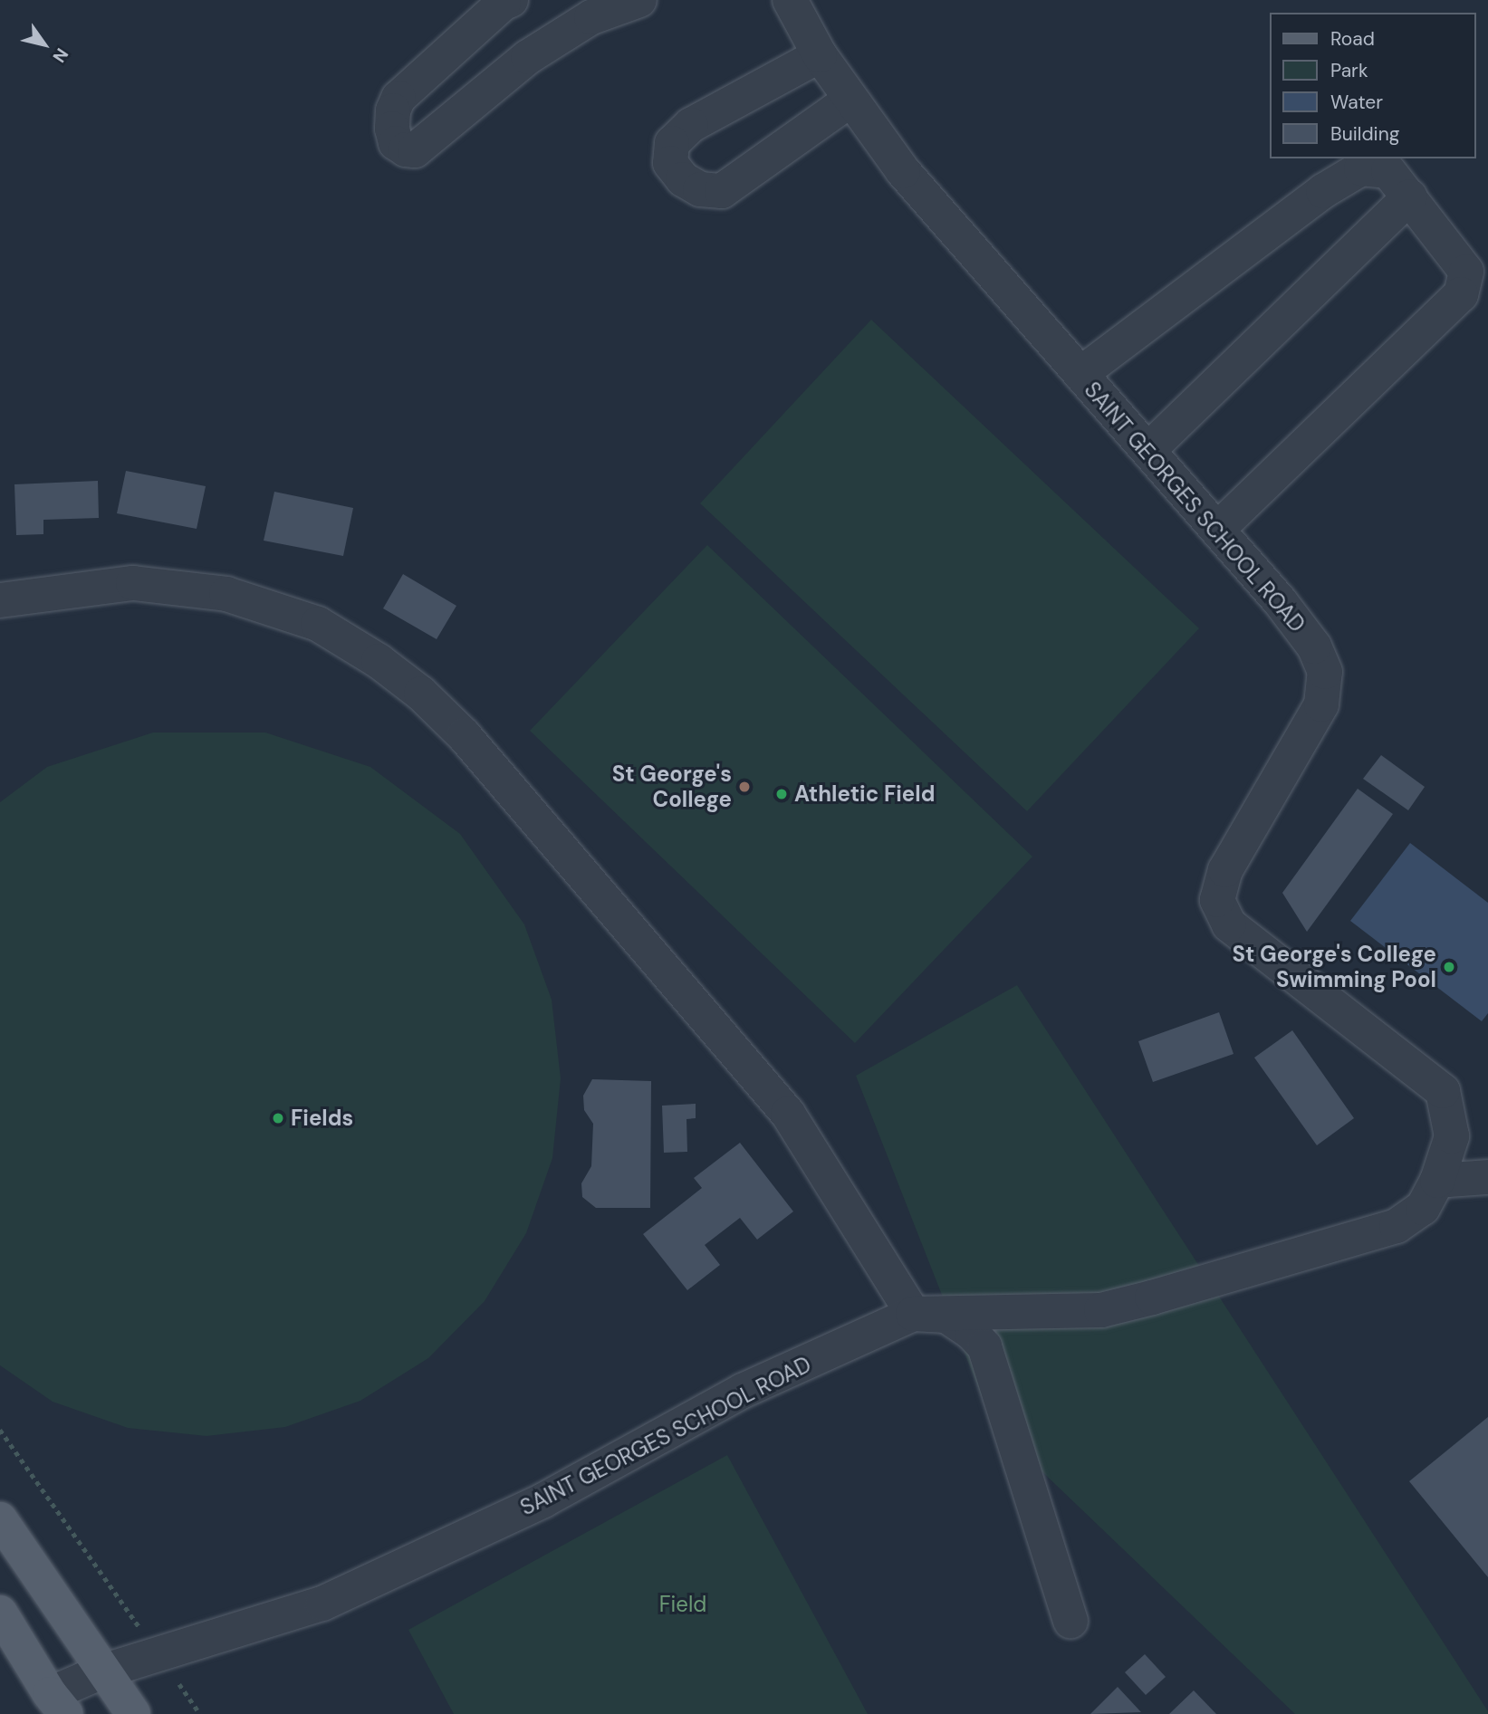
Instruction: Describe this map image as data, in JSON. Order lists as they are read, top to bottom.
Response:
{
  "streets": {
    "lane": ["SAINT GEORGES SCHOOL ROAD"]
  },
  "parks": ["Field"],
  "places": [
    "St George's College",
    "Athletic Field",
    "St George's College Swimming Pool",
    "Fields"
  ],
  "legend": [
    "Road",
    "Park",
    "Water",
    "Building"
  ],
  "north": "bottom right"
}
